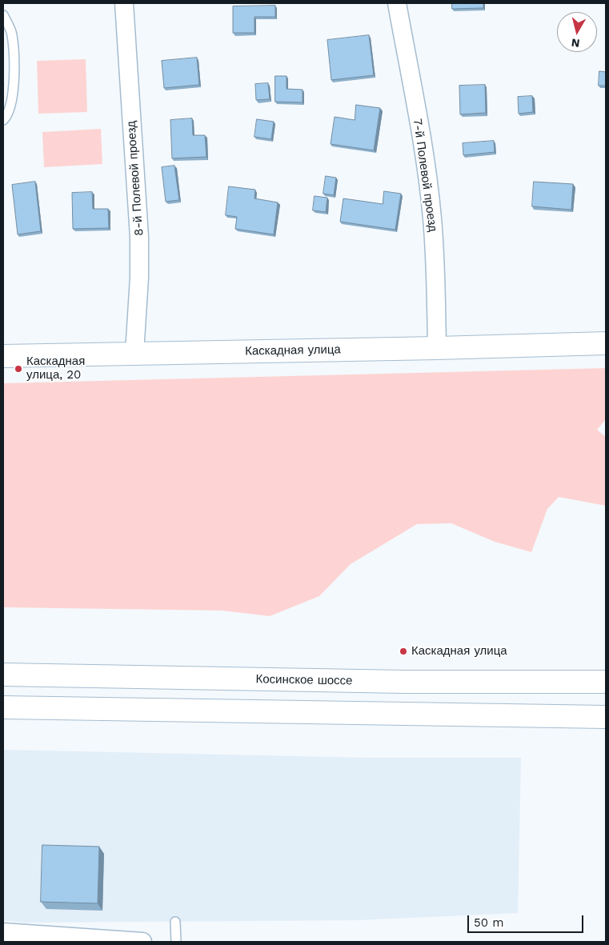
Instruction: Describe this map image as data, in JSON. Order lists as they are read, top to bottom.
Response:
{
  "streets": {
    "main road": ["Каскадная улица", "Косинское шоссе"],
    "street": ["7-й Полевой проезд", "8-й Полевой проезд"]
  },
  "crossings": [
    ["7-й Полевой проезд", "Каскадная улица"],
    ["8-й Полевой проезд", "Каскадная улица"]
  ],
  "places": ["Каскадная улица, 20", "Каскадная улица"],
  "scale_bar": "50 m",
  "north": "bottom"
}
